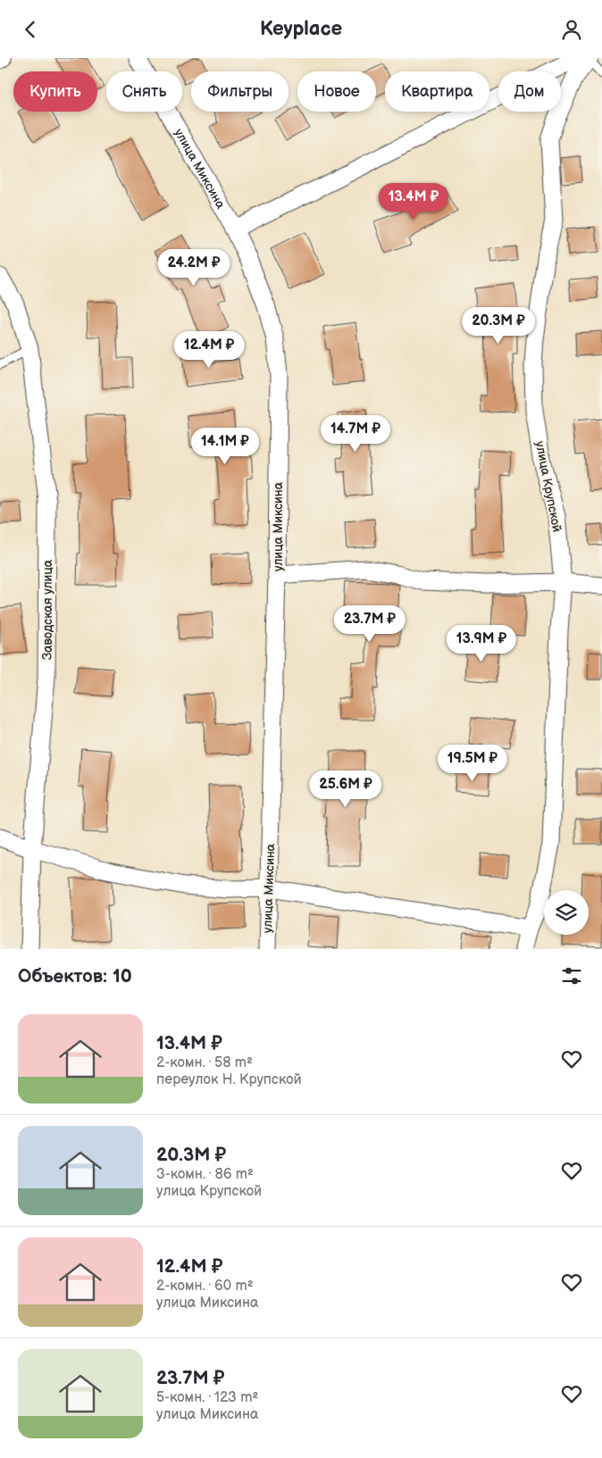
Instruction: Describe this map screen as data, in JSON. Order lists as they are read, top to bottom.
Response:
{
  "streets": {
    "street": ["улица Миксина", "улица Крупской", "Заводская улица"]
  },
  "page": {
    "header": "Keyplace",
    "chip": [
      "Купить",
      "Снять",
      "Фильтры",
      "Новое",
      "Квартира",
      "Дом"
    ],
    "price": [
      "13.4M ₽",
      "24.2M ₽",
      "20.3M ₽",
      "12.4M ₽",
      "14.7M ₽",
      "14.1M ₽",
      "23.7M ₽",
      "13.9M ₽",
      "19.5M ₽",
      "25.6M ₽"
    ],
    "heading": "Объектов: 10",
    "list": [
      {
        "name": "13.4M ₽",
        "note": "2-комн. · 58 m² · переулок Н. Крупской"
      },
      {
        "name": "20.3M ₽",
        "note": "3-комн. · 86 m² · улица Крупской"
      },
      {
        "name": "12.4M ₽",
        "note": "2-комн. · 60 m² · улица Миксина"
      },
      {
        "name": "23.7M ₽",
        "note": "5-комн. · 123 m² · улица Миксина"
      }
    ]
  }
}
